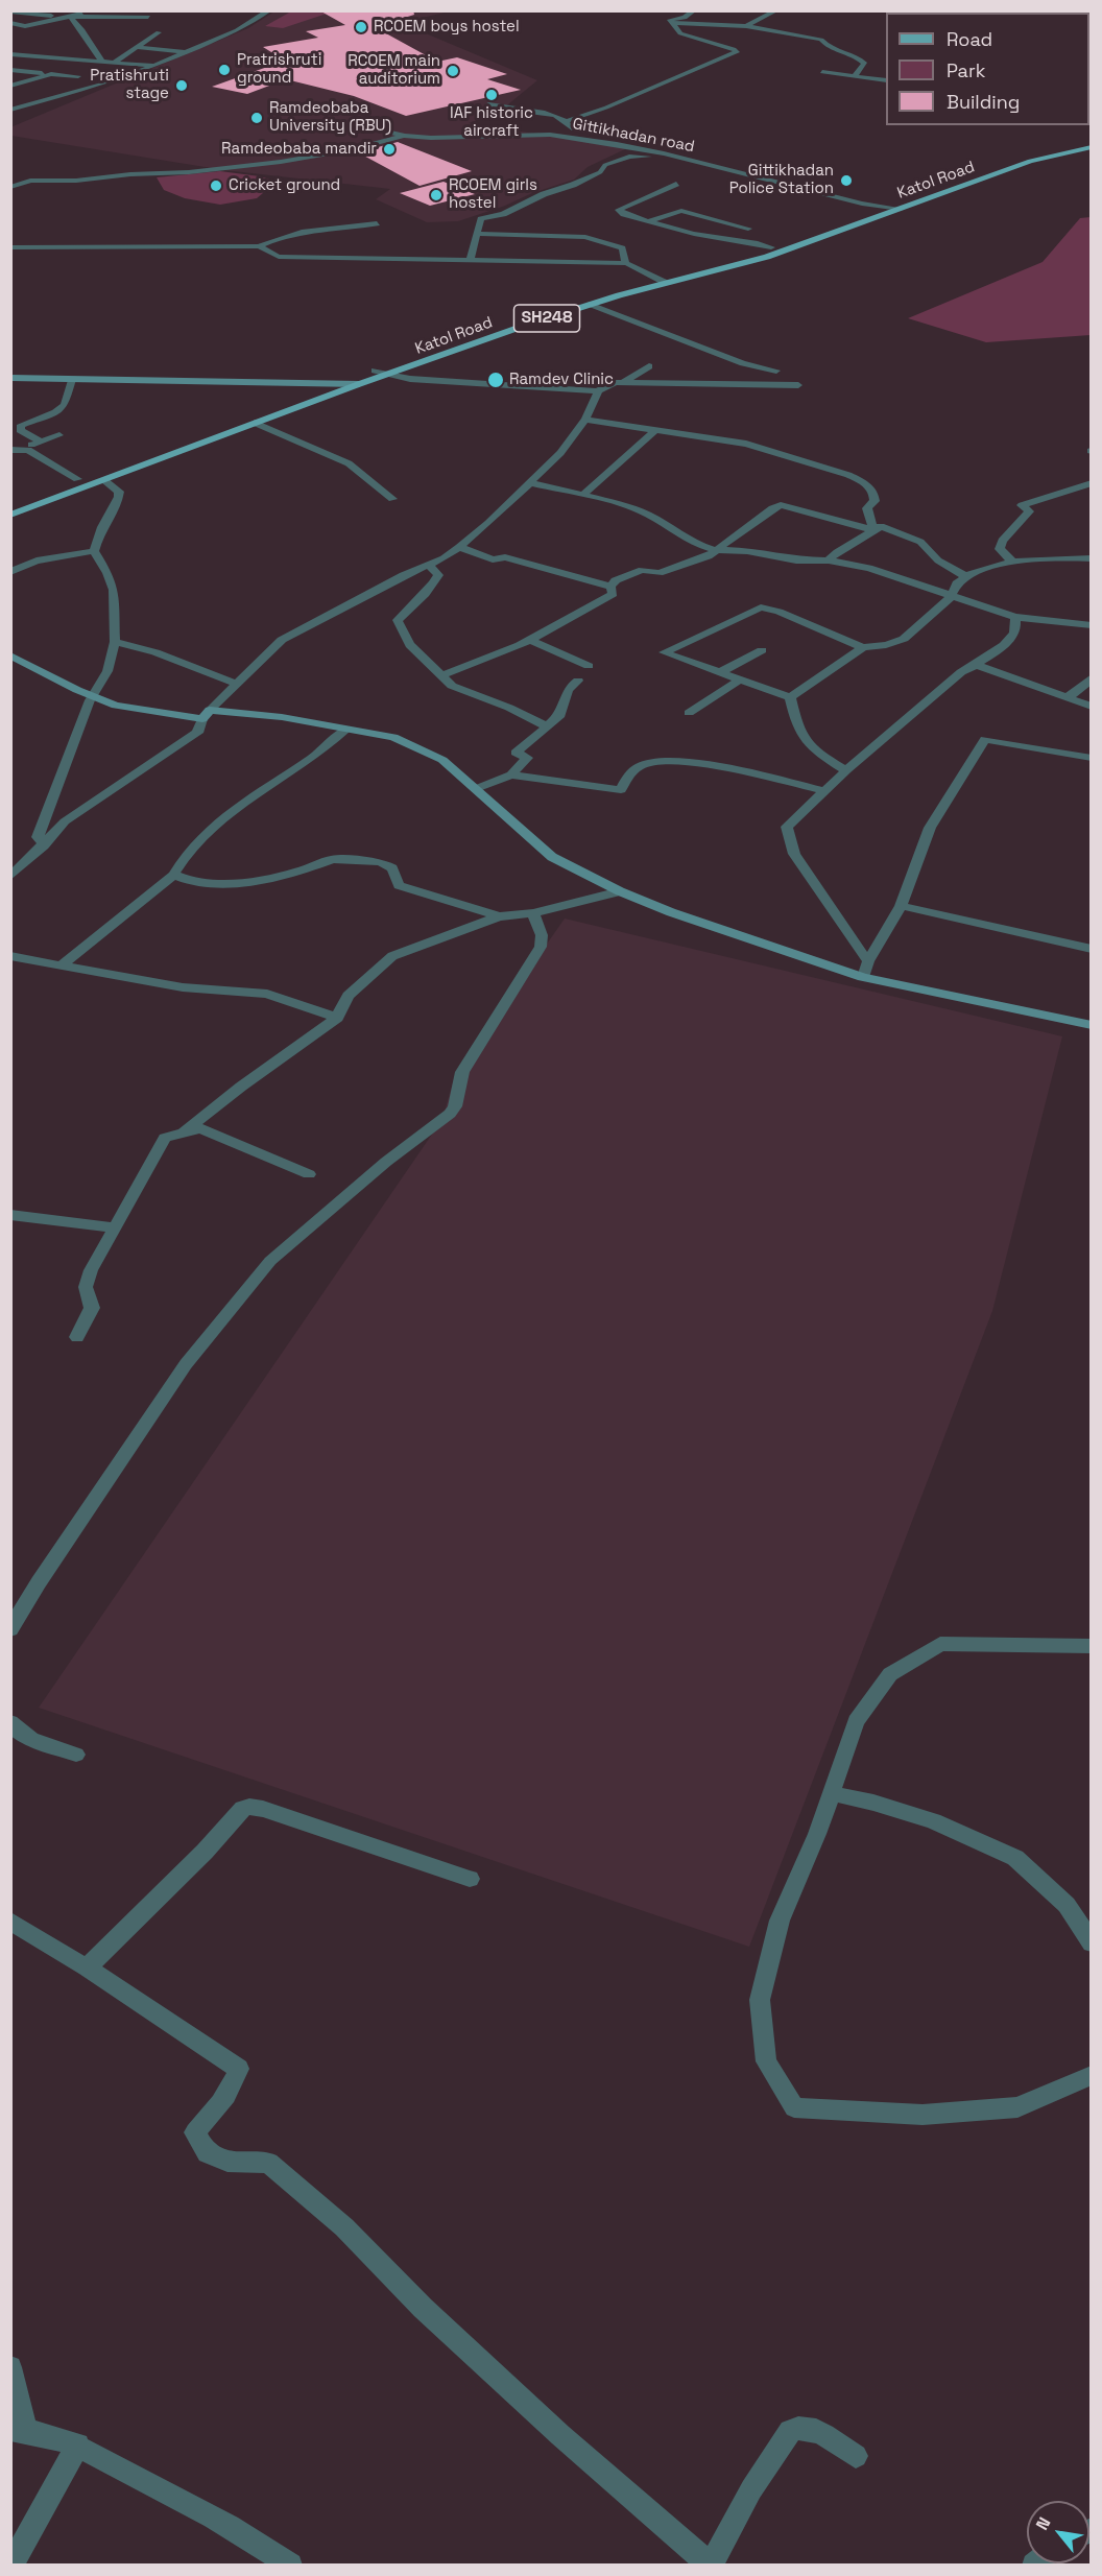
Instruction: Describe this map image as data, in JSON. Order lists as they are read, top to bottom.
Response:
{
  "streets": {
    "main road": ["Katol Road", "SH248"],
    "street": ["Gittikhadan road"]
  },
  "crossings": [
    ["Gittikhadan road", "Katol Road"]
  ],
  "places": [
    "RCOEM boys hostel",
    "Pratrishruti ground",
    "RCOEM main auditorium",
    "Pratishruti stage",
    "IAF historic aircraft",
    "Ramdeobaba University (RBU)",
    "Ramdeobaba mandir",
    "Gittikhadan Police Station",
    "Cricket ground",
    "RCOEM girls hostel",
    "Ramdev Clinic"
  ],
  "legend": ["Road", "Park", "Building"],
  "north": "top left"
}
